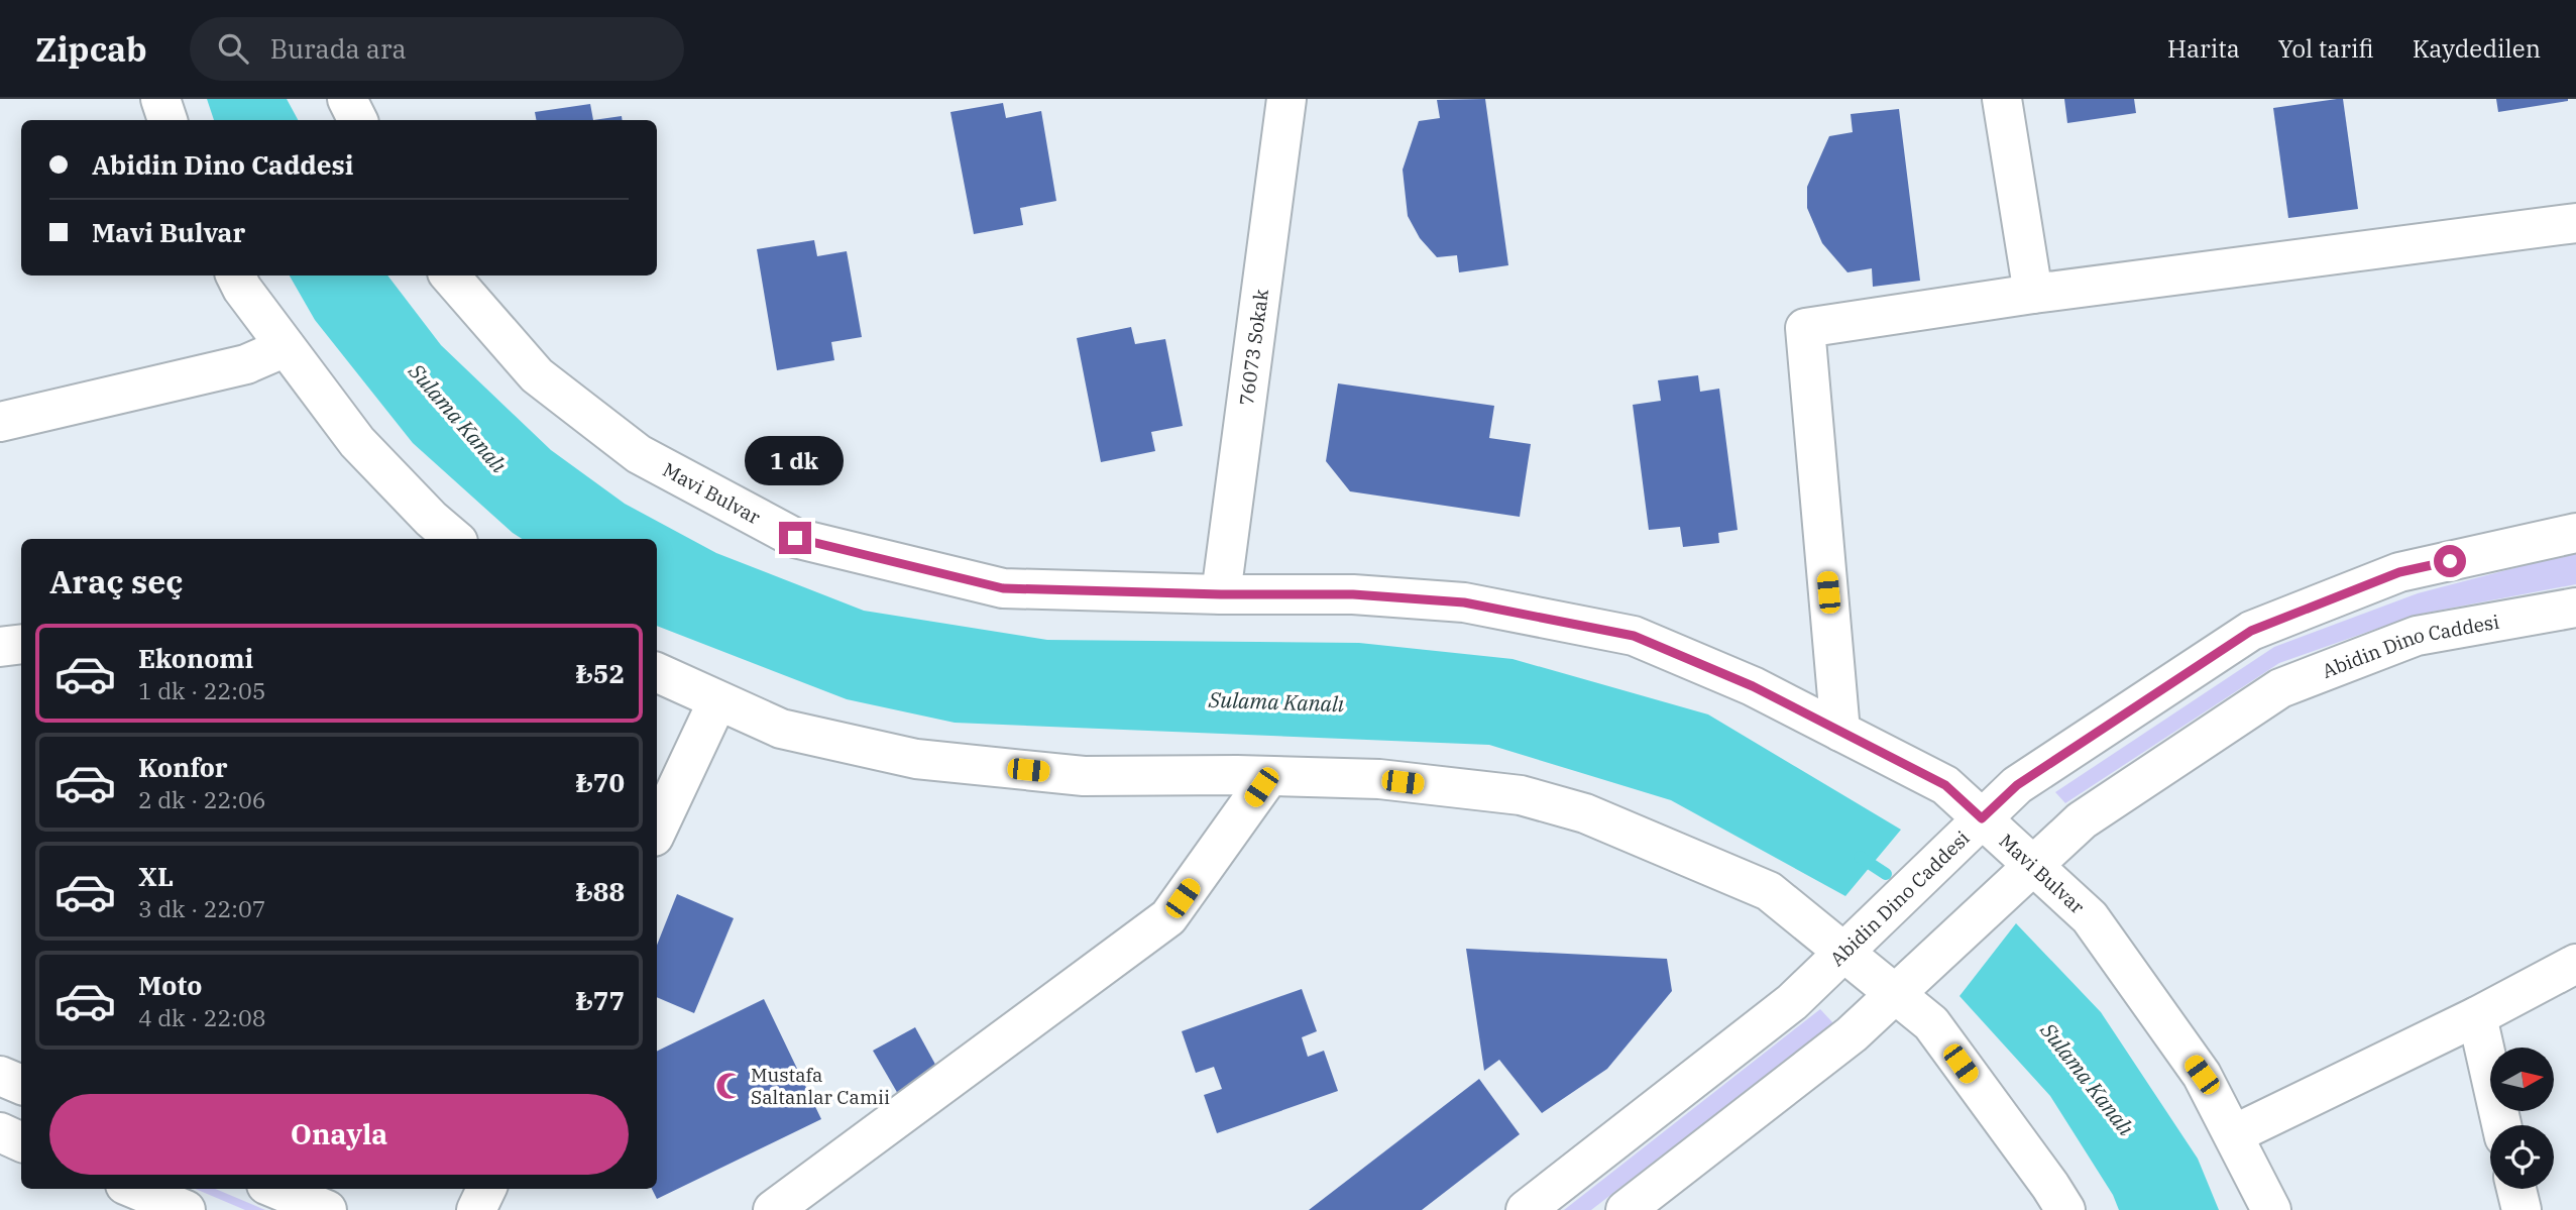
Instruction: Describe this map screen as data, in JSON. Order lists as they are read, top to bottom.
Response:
{
  "streets": {
    "main road": ["76073 Sokak", "Mavi Bulvar", "Abidin Dino Caddesi"]
  },
  "crossings": [
    ["76073 Sokak", "Mavi Bulvar"],
    ["Mavi Bulvar", "Abidin Dino Caddesi"]
  ],
  "water": ["Sulama Kanalı"],
  "places": {
    "mosque": ["Mustafa Saltanlar Camii"]
  },
  "north": "right",
  "page": {
    "header": "Zipcab",
    "search": "Burada ara",
    "nav": ["Harita", "Yol tarifi", "Kaydedilen"],
    "banner": ["Abidin Dino Caddesi", "Mavi Bulvar"],
    "bubble": "1 dk",
    "heading": "Araç seç",
    "list": [
      {
        "name": "Ekonomi",
        "note": "1 dk · 22:05",
        "value": "₺52"
      },
      {
        "name": "Konfor",
        "note": "2 dk · 22:06",
        "value": "₺70"
      },
      {
        "name": "XL",
        "note": "3 dk · 22:07",
        "value": "₺88"
      },
      {
        "name": "Moto",
        "note": "4 dk · 22:08",
        "value": "₺77"
      }
    ],
    "buttons": "Onayla"
  }
}
